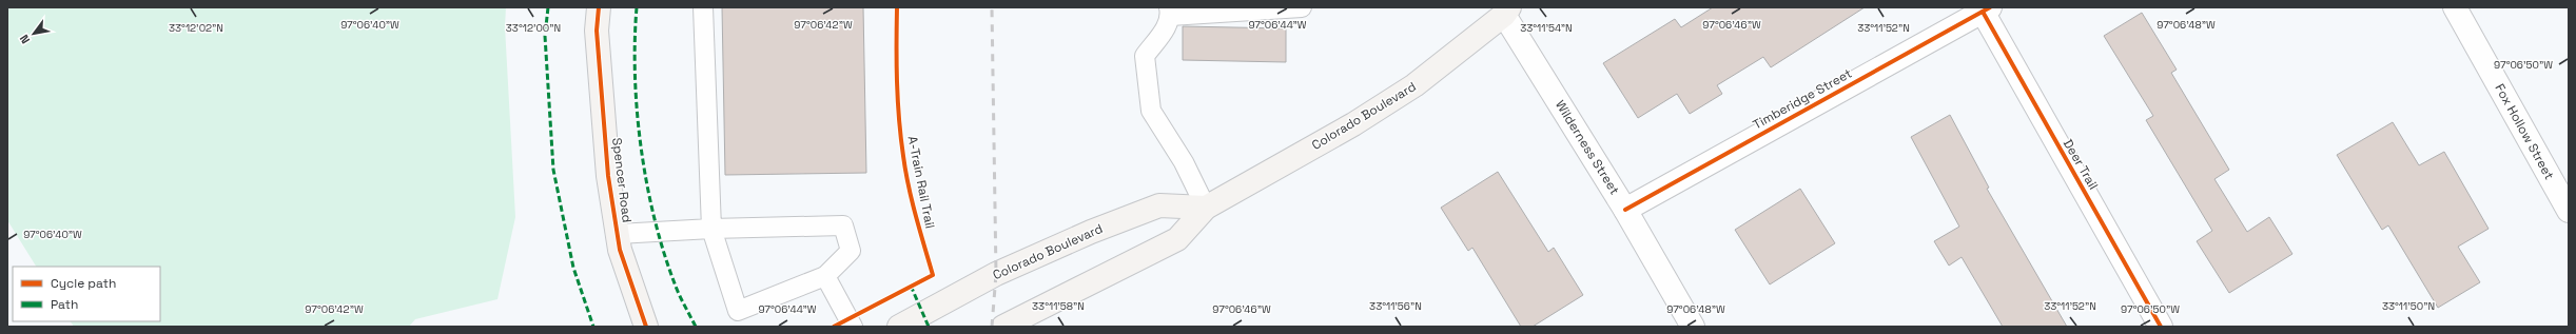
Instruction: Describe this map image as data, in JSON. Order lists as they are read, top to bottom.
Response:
{
  "streets": {
    "main road": ["Colorado Boulevard", "Spencer Road"],
    "street": [
      "Timberidge Street",
      "Fox Hollow Street",
      "Wilderness Street",
      "Deer Trail"
    ],
    "cycle path": ["A-Train Rail Trail"]
  },
  "crossings": [
    ["Timberidge Street", "Wilderness Street"],
    ["Timberidge Street", "Deer Trail"],
    ["Colorado Boulevard", "Wilderness Street"]
  ],
  "legend": ["Cycle path", "Path"],
  "north": "bottom left",
  "coordinates": [
    "97°06'48\"W",
    "97°06'40\"W",
    "97°06'42\"W",
    "97°06'44\"W",
    "97°06'46\"W",
    "33°11'52\"N",
    "33°12'02\"N",
    "33°12'00\"N",
    "33°11'54\"N",
    "97°06'50\"W",
    "33°11'58\"N",
    "33°11'56\"N",
    "33°11'50\"N"
  ]
}
